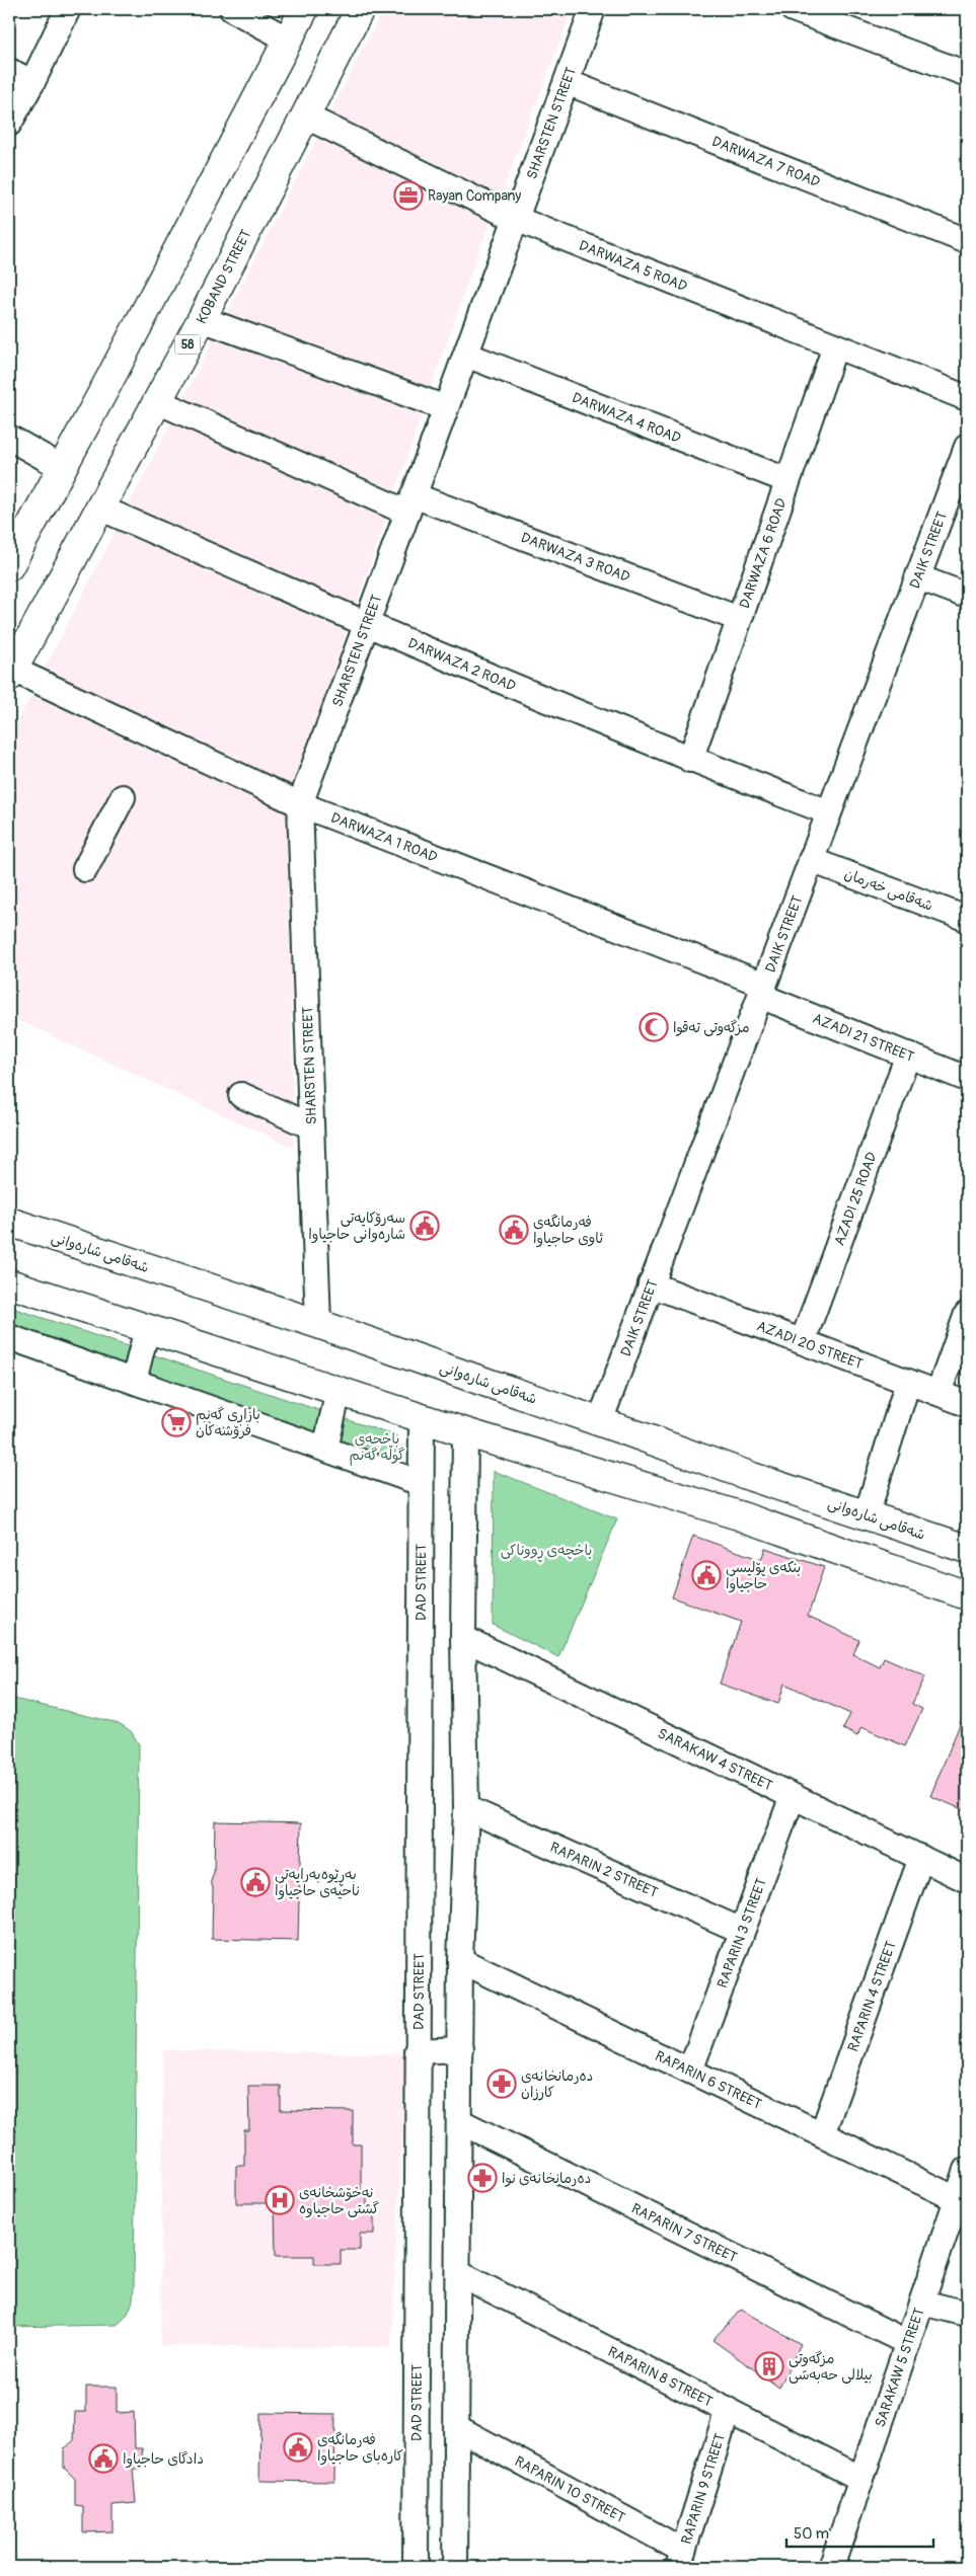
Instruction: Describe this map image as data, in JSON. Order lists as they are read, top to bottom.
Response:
{
  "streets": {
    "main road": ["KOBAND STREET", "58", "شەقامی شارەوانی"],
    "street": [
      "SHARSTEN STREET",
      "DARWAZA 7 ROAD",
      "DARWAZA 5 ROAD",
      "DARWAZA 4 ROAD",
      "DAIK STREET",
      "DARWAZA 6 ROAD",
      "DARWAZA 3 ROAD",
      "DARWAZA 2 ROAD",
      "DARWAZA 1 ROAD",
      "شەقامی خەرمان",
      "AZADI 21 STREET",
      "AZADI 25 ROAD",
      "AZADI 20 STREET",
      "DAD STREET",
      "SARAKAW 4 STREET",
      "RAPARIN 2 STREET",
      "RAPARIN 3 STREET",
      "RAPARIN 4 STREET",
      "RAPARIN 6 STREET",
      "RAPARIN 7 STREET",
      "SARAKAW 5 STREET",
      "RAPARIN 8 STREET",
      "RAPARIN 10 STREET",
      "RAPARIN 9 STREET"
    ]
  },
  "crossings": [
    ["SHARSTEN STREET", "DARWAZA 7 ROAD"],
    ["SHARSTEN STREET", "DARWAZA 5 ROAD"],
    ["SHARSTEN STREET", "DARWAZA 4 ROAD"],
    ["SHARSTEN STREET", "DARWAZA 3 ROAD"],
    ["SHARSTEN STREET", "DARWAZA 2 ROAD"],
    ["SHARSTEN STREET", "DARWAZA 1 ROAD"],
    ["SHARSTEN STREET", "شەقامی شارەوانی"],
    ["DARWAZA 5 ROAD", "KOBAND STREET"],
    ["DARWAZA 5 ROAD", "DARWAZA 6 ROAD"],
    ["KOBAND STREET", "DARWAZA 3 ROAD"],
    ["KOBAND STREET", "DARWAZA 2 ROAD"],
    ["KOBAND STREET", "DARWAZA 1 ROAD"],
    ["DARWAZA 4 ROAD", "DARWAZA 6 ROAD"],
    ["DAIK STREET", "DARWAZA 2 ROAD"],
    ["DAIK STREET", "DARWAZA 1 ROAD"],
    ["DAIK STREET", "شەقامی خەرمان"],
    ["DAIK STREET", "AZADI 21 STREET"],
    ["DAIK STREET", "شەقامی شارەوانی"],
    ["DAIK STREET", "AZADI 20 STREET"],
    ["DARWAZA 6 ROAD", "DARWAZA 3 ROAD"],
    ["DARWAZA 6 ROAD", "DARWAZA 2 ROAD"],
    ["DARWAZA 1 ROAD", "AZADI 21 STREET"],
    ["AZADI 21 STREET", "AZADI 25 ROAD"],
    ["AZADI 25 ROAD", "AZADI 20 STREET"],
    ["SARAKAW 4 STREET", "RAPARIN 3 STREET"],
    ["SARAKAW 4 STREET", "RAPARIN 4 STREET"],
    ["RAPARIN 2 STREET", "RAPARIN 3 STREET"],
    ["RAPARIN 3 STREET", "RAPARIN 6 STREET"],
    ["RAPARIN 4 STREET", "RAPARIN 6 STREET"],
    ["RAPARIN 6 STREET", "SARAKAW 5 STREET"],
    ["RAPARIN 7 STREET", "SARAKAW 5 STREET"],
    ["SARAKAW 5 STREET", "RAPARIN 8 STREET"],
    ["RAPARIN 8 STREET", "RAPARIN 9 STREET"],
    ["RAPARIN 10 STREET", "RAPARIN 9 STREET"]
  ],
  "parks": ["باخچەی گوڵە گەنم", "باخچەی ڕووناکی"],
  "places": {
    "office": ["Rayan Company"],
    "mosque": ["مزگەوتی تەقوا"],
    "public building": [
      "سەرۆکایەتی شارەوانی حاجیاوا",
      "فەرمانگەی ئاوی حاجیاوا",
      "بنکەی پۆلیسی حاجیاوا",
      "بەڕێوەبەرایەتی ناحیەی حاجیاوا",
      "فەرمانگەی کارەبای حاجیاوا",
      "دادگای حاجیاوا"
    ],
    "supermarket": ["بازاڕی گەنم فرۆشەکان"],
    "pharmacy": ["دەرمانخانەی کارزان", "دەرمانخانەی نوا"],
    "hospital": ["نەخۆشخانەی گشتی حاجیاوە"],
    "building": ["مزگەوتی بیلالی حەبەشی"]
  },
  "scale_bar": "50 m"
}
